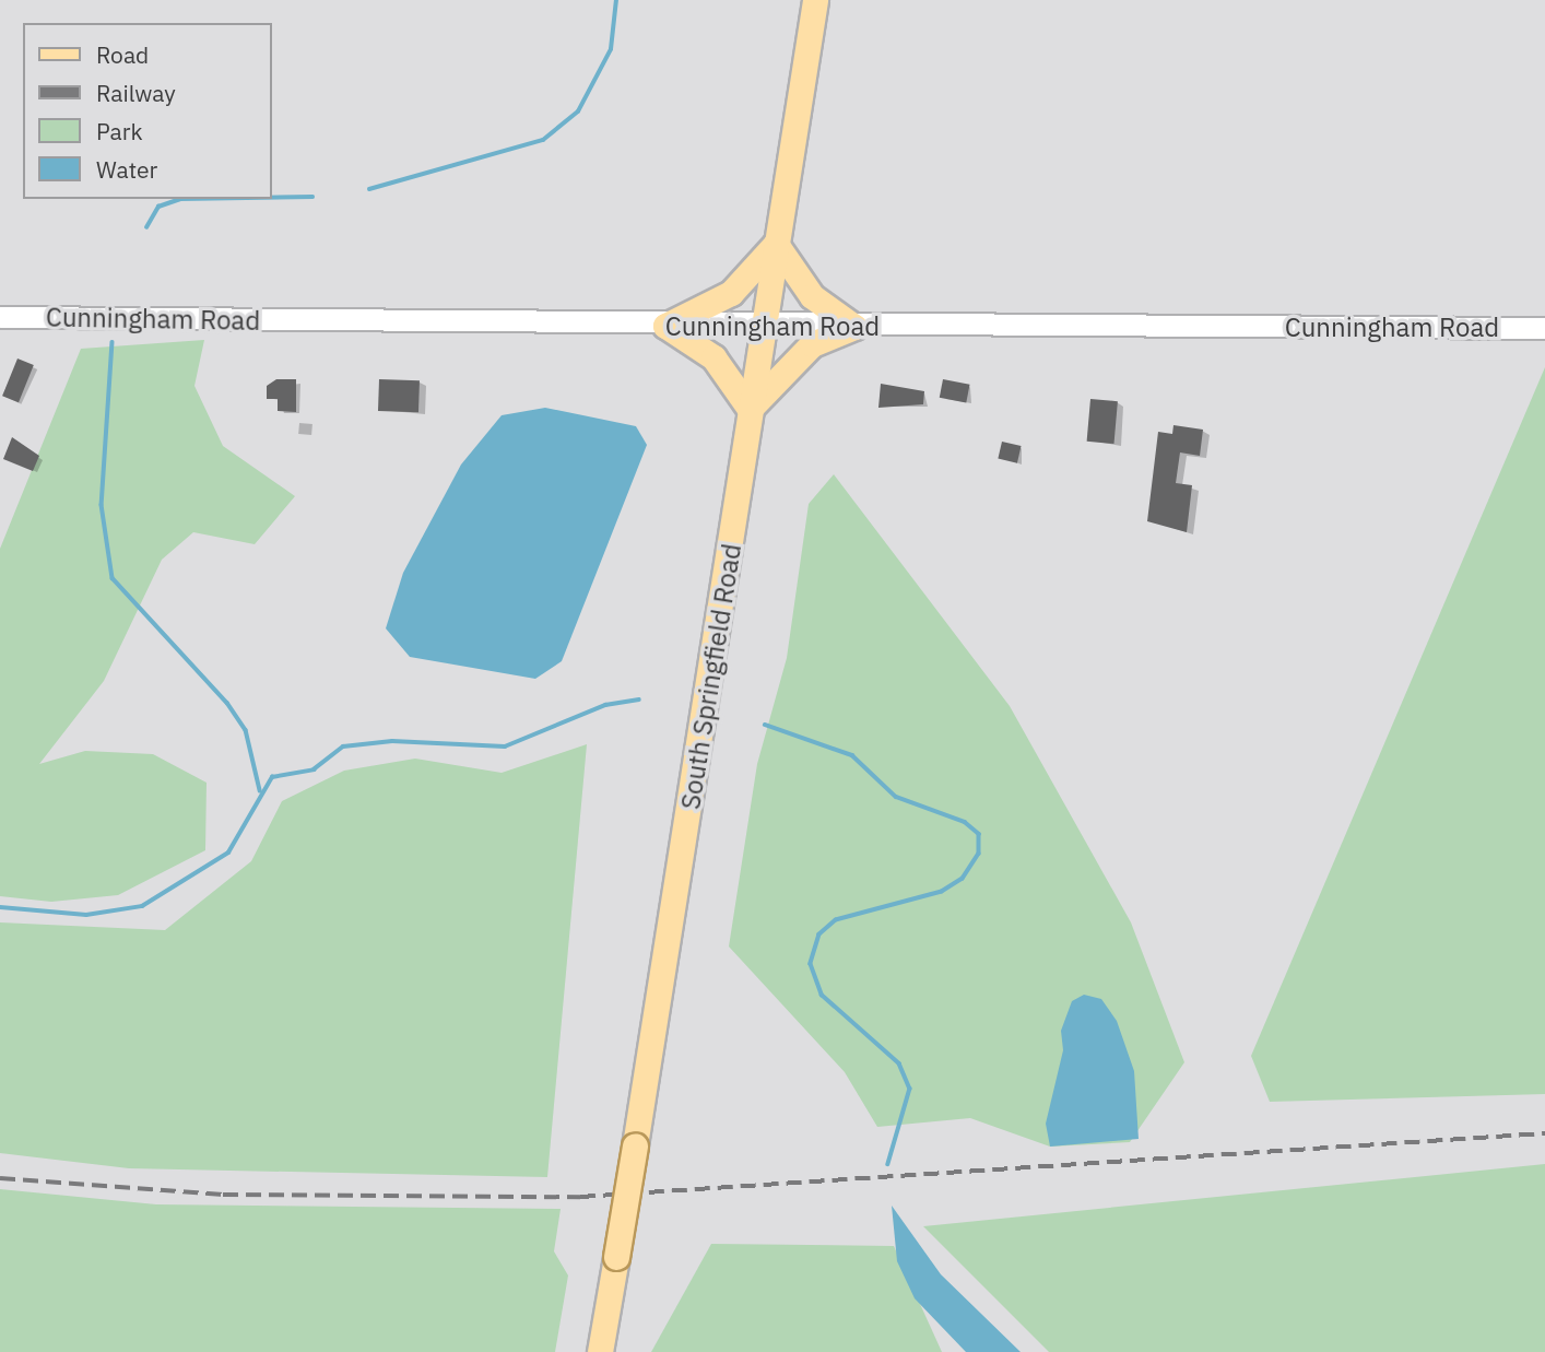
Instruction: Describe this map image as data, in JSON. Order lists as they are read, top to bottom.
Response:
{
  "streets": {
    "main road": ["Cunningham Road", "South Springfield Road"]
  },
  "crossings": [
    ["Cunningham Road", "South Springfield Road"]
  ],
  "legend": [
    "Road",
    "Railway",
    "Park",
    "Water"
  ]
}
